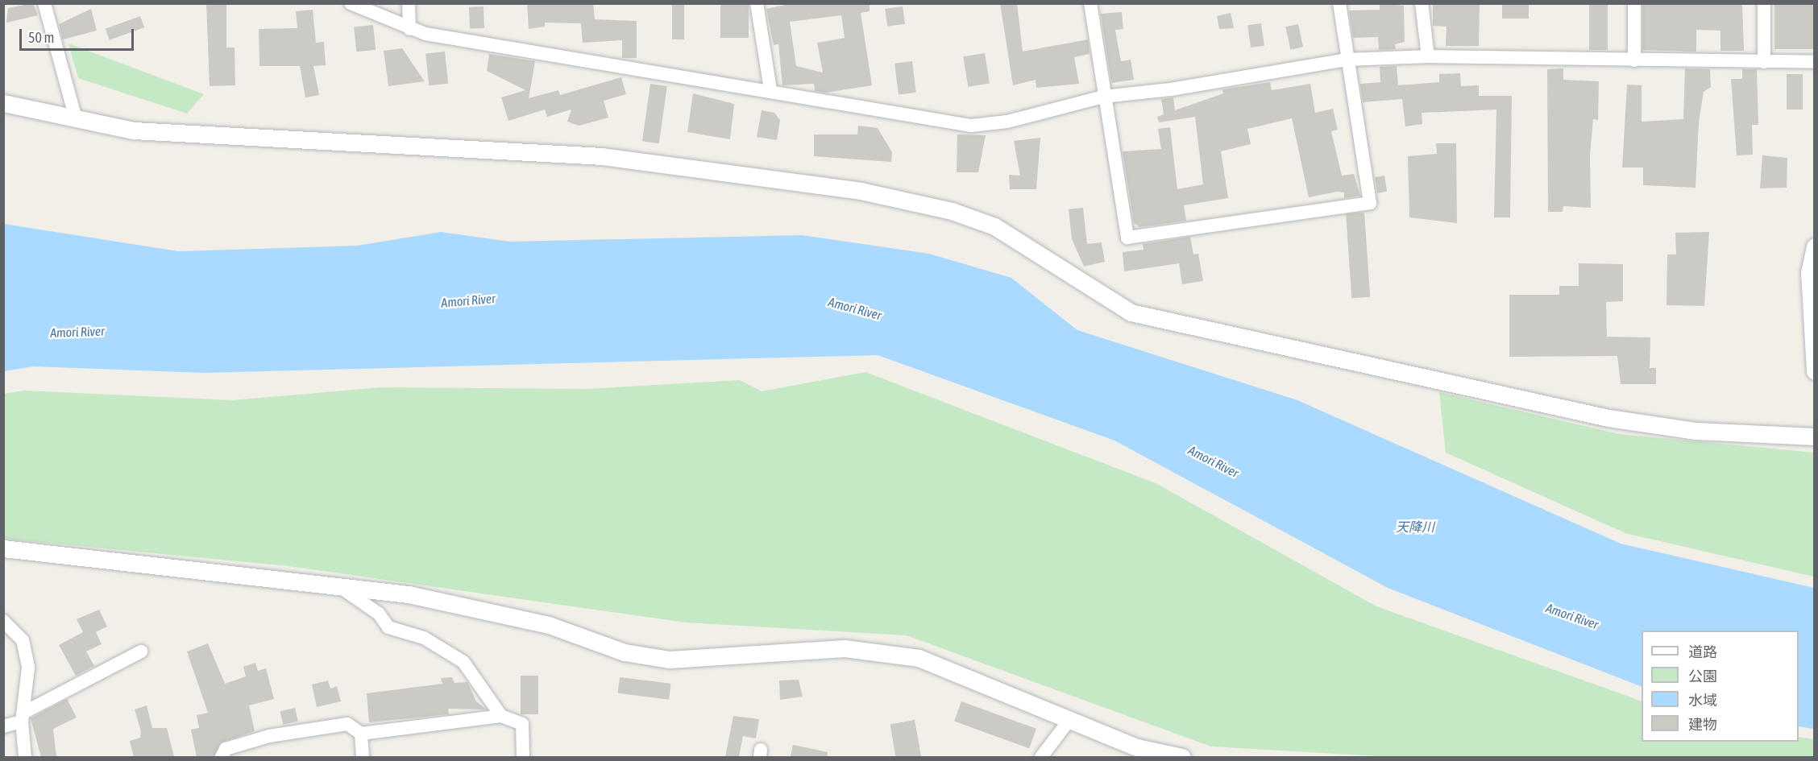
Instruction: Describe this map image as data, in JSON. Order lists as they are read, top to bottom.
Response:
{
  "water": ["Amori River", "天降川"],
  "legend": [
    "道路",
    "公園",
    "水域",
    "建物"
  ],
  "scale_bar": "50 m"
}
